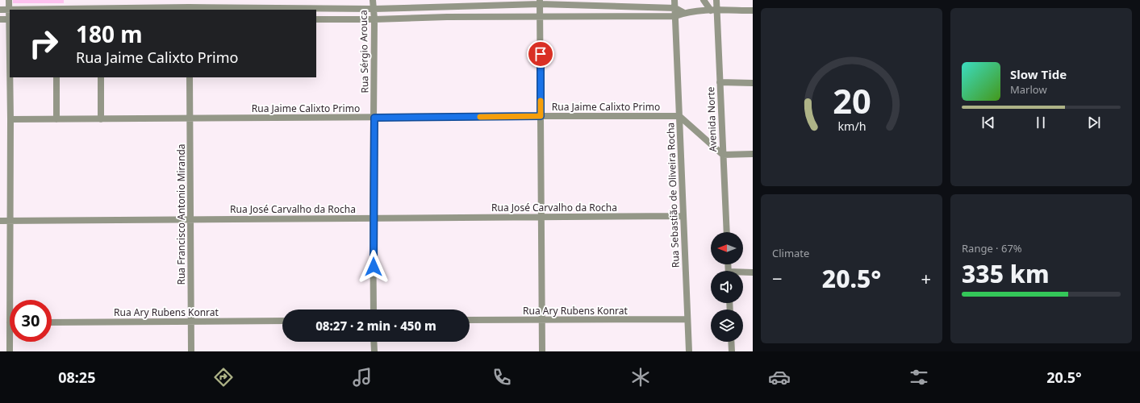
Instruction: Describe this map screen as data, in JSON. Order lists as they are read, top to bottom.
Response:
{
  "streets": {
    "street": [
      "Rua Sérgio Arouca",
      "Rua Jaime Calixto Primo",
      "Avenida Norte",
      "Rua Sebastião de Oliveira Rocha",
      "Rua José Carvalho da Rocha",
      "Rua Francisco Antonio Miranda",
      "Rua Ary Rubens Konrat"
    ]
  },
  "crossings": [
    ["Rua Sérgio Arouca", "Rua Jaime Calixto Primo"],
    ["Rua Sérgio Arouca", "Rua José Carvalho da Rocha"],
    ["Rua Jaime Calixto Primo", "Rua Sebastião de Oliveira Rocha"],
    ["Rua Jaime Calixto Primo", "Rua Francisco Antonio Miranda"],
    ["Rua Sebastião de Oliveira Rocha", "Rua José Carvalho da Rocha"],
    ["Rua Sebastião de Oliveira Rocha", "Rua Ary Rubens Konrat"],
    ["Rua José Carvalho da Rocha", "Rua Francisco Antonio Miranda"],
    ["Rua Francisco Antonio Miranda", "Rua Ary Rubens Konrat"]
  ],
  "north": "left",
  "page": {
    "turn": ["180 m", "Rua Jaime Calixto Primo"],
    "song": ["Slow Tide", "Marlow"],
    "tile": [
      "Climate",
      ["Range · 67%", "335 km"]
    ],
    "heat": ["−", "20.5°", "+"],
    "limit": "30",
    "trip": "08:27 · 2 min · 450 m",
    "tabs": ["08:25", "20.5°"],
    "gauge": ["20", "km/h"]
  }
}
